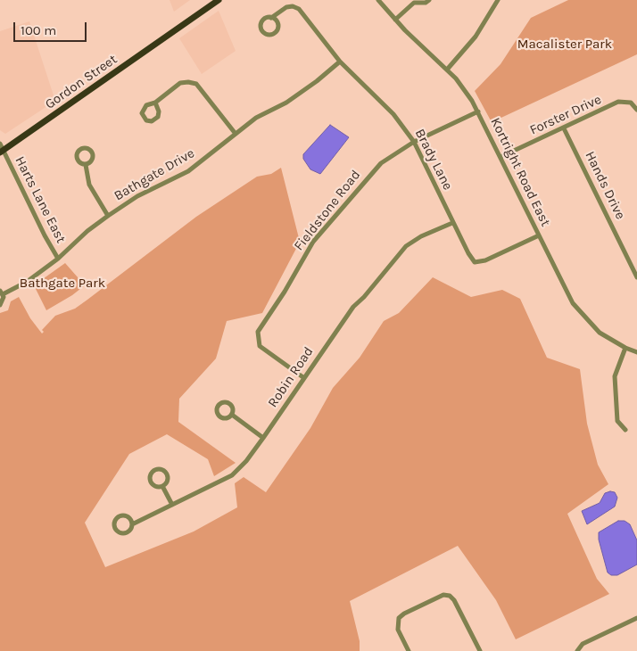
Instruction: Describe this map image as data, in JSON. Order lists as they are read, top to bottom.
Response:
{
  "streets": {
    "main road": ["Gordon Street"],
    "street": [
      "Forster Drive",
      "Brady Lane",
      "Kortright Road East",
      "Bathgate Drive",
      "Hands Drive",
      "Harts Lane East",
      "Fieldstone Road",
      "Robin Road"
    ]
  },
  "crossings": [
    ["Gordon Street", "Harts Lane East"],
    ["Forster Drive", "Kortright Road East"],
    ["Forster Drive", "Hands Drive"],
    ["Brady Lane", "Kortright Road East"],
    ["Brady Lane", "Bathgate Drive"],
    ["Brady Lane", "Fieldstone Road"],
    ["Brady Lane", "Robin Road"],
    ["Kortright Road East", "Fieldstone Road"],
    ["Bathgate Drive", "Harts Lane East"],
    ["Fieldstone Road", "Robin Road"]
  ],
  "parks": ["Macalister Park", "Bathgate Park"],
  "scale_bar": "100 m"
}
